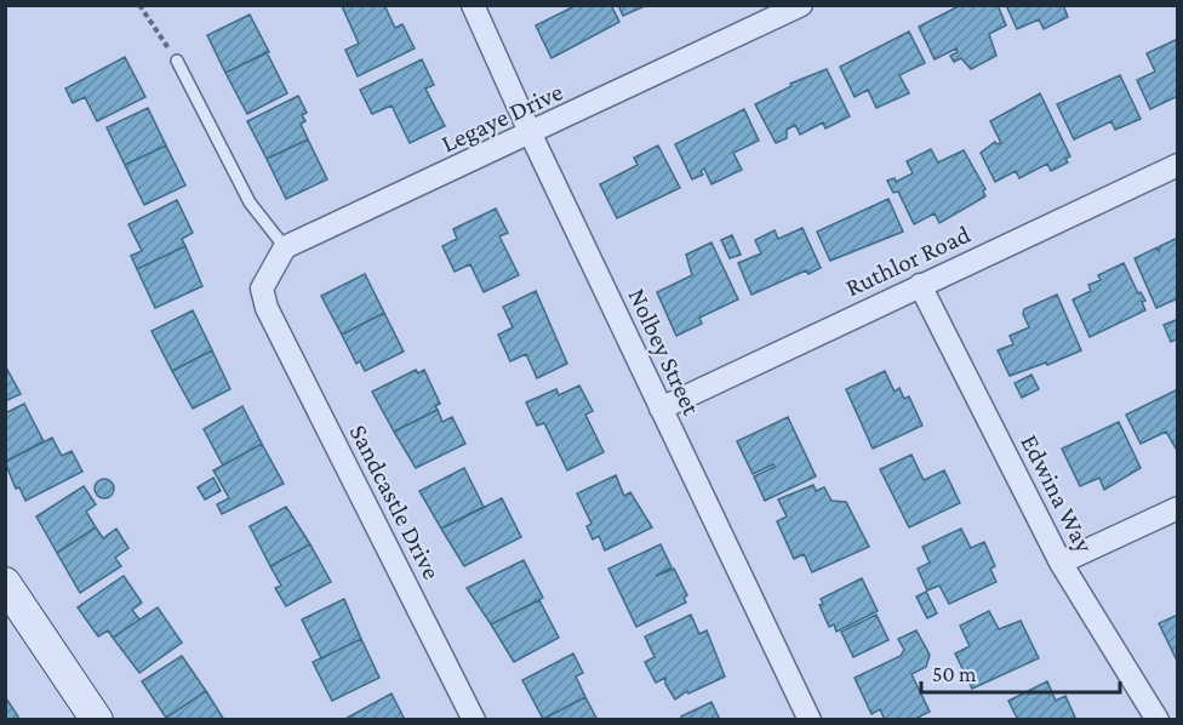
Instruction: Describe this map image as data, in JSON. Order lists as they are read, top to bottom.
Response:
{
  "streets": {
    "street": [
      "Legaye Drive",
      "Ruthlor Road",
      "Nolbey Street",
      "Edwina Way",
      "Sandcastle Drive"
    ]
  },
  "crossings": [
    ["Legaye Drive", "Nolbey Street"],
    ["Legaye Drive", "Sandcastle Drive"],
    ["Ruthlor Road", "Nolbey Street"],
    ["Ruthlor Road", "Edwina Way"]
  ],
  "scale_bar": "50 m"
}
